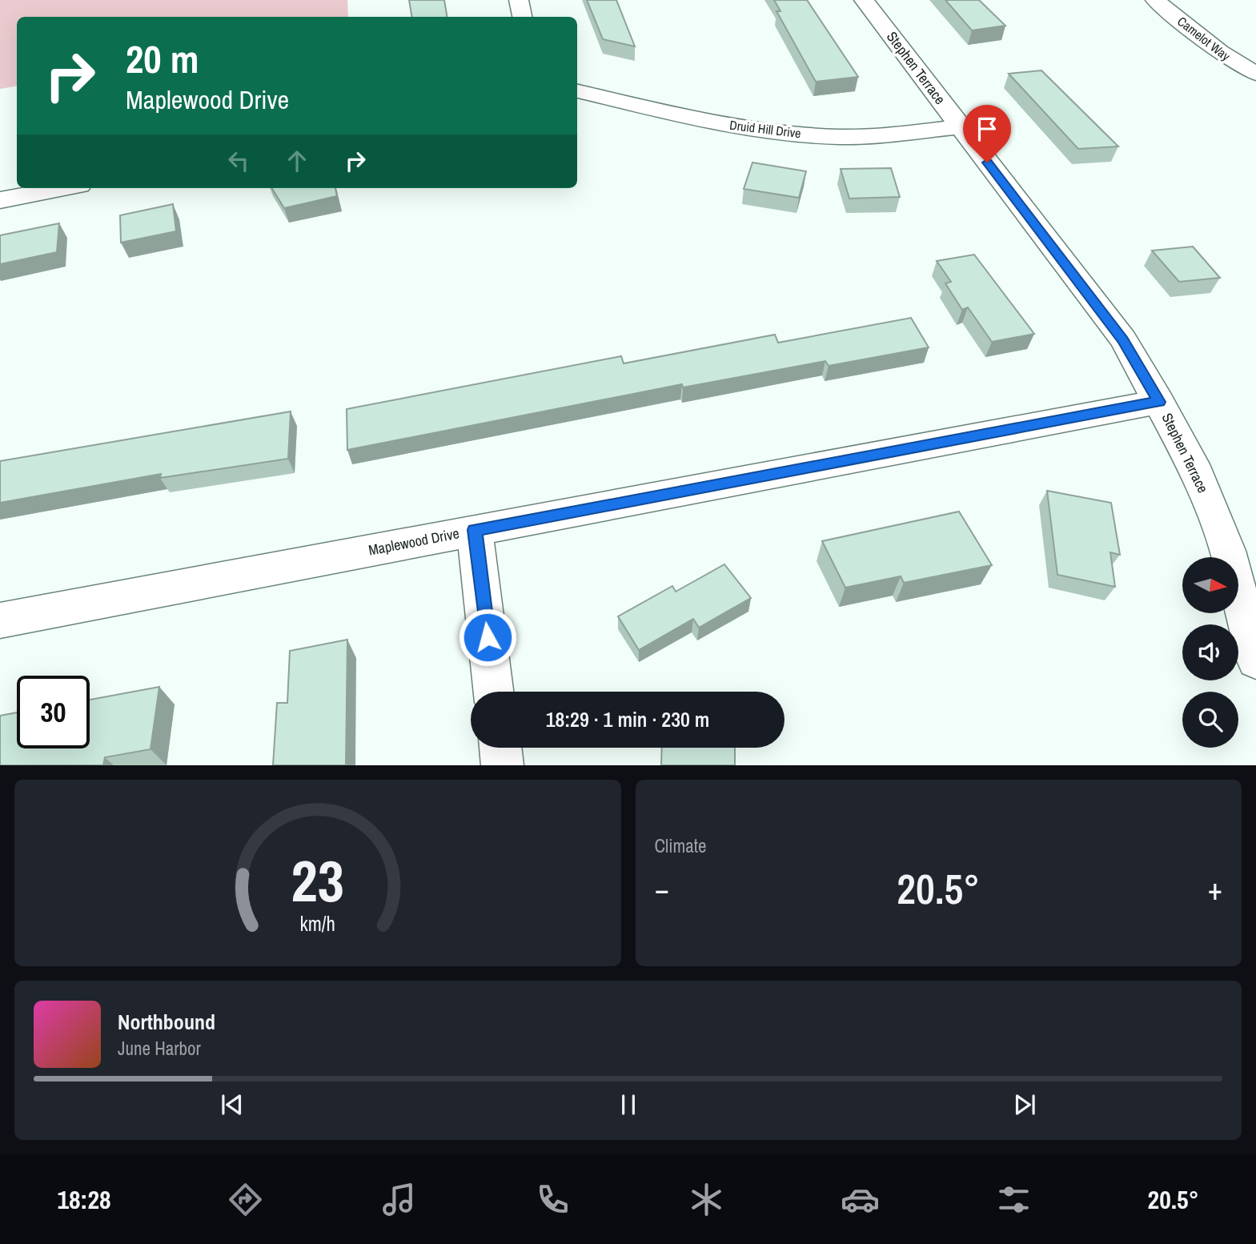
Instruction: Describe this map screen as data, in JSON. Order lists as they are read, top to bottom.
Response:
{
  "streets": {
    "street": [
      "Camelot Way",
      "Stephen Terrace",
      "Druid Hill Drive",
      "Maplewood Drive"
    ]
  },
  "crossings": [
    ["Stephen Terrace", "Druid Hill Drive"],
    ["Stephen Terrace", "Maplewood Drive"]
  ],
  "north": "right",
  "page": {
    "turn": ["20 m", "Maplewood Drive"],
    "limit": "30",
    "trip": "18:29 · 1 min · 230 m",
    "tile": "Climate",
    "heat": ["−", "20.5°", "+"],
    "song": ["Northbound", "June Harbor"],
    "tabs": ["18:28", "20.5°"],
    "gauge": ["23", "km/h"]
  }
}
